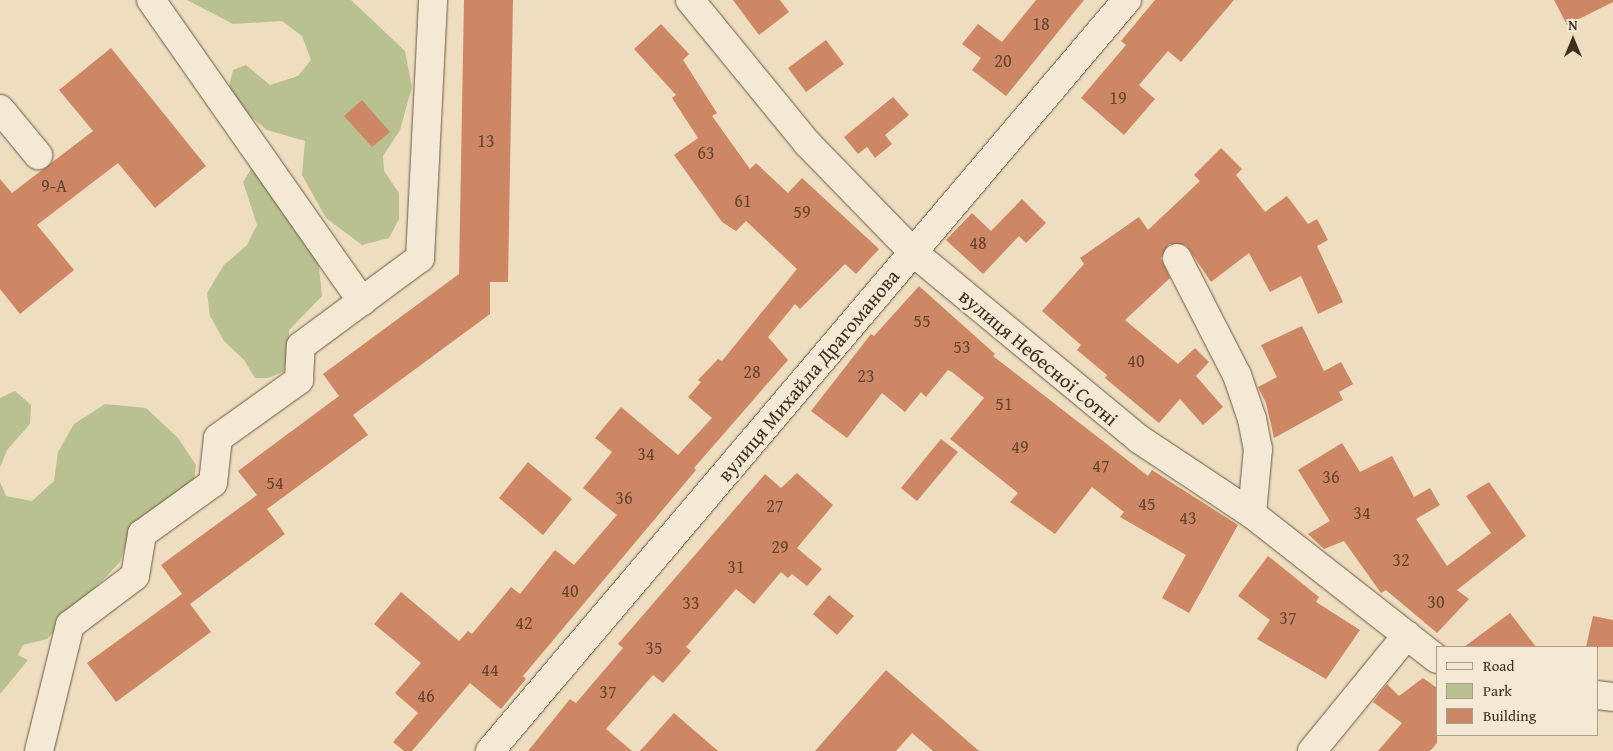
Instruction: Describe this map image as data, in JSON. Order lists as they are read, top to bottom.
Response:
{
  "streets": {
    "street": ["вулиця Небесної Сотні", "вулиця Михайла Драгоманова"]
  },
  "crossings": [
    ["вулиця Небесної Сотні", "вулиця Михайла Драгоманова"]
  ],
  "house_numbers": [
    "18",
    "20",
    "19",
    "13",
    "63",
    "9-А",
    "61",
    "59",
    "48",
    "55",
    "53",
    "40",
    "28",
    "23",
    "51",
    "49",
    "34",
    "47",
    "36",
    "54",
    "36",
    "45",
    "27",
    "34",
    "43",
    "29",
    "32",
    "31",
    "40",
    "30",
    "33",
    "37",
    "42",
    "35",
    "44",
    "37",
    "46"
  ],
  "legend": ["Road", "Park", "Building"],
  "north": "top"
}
